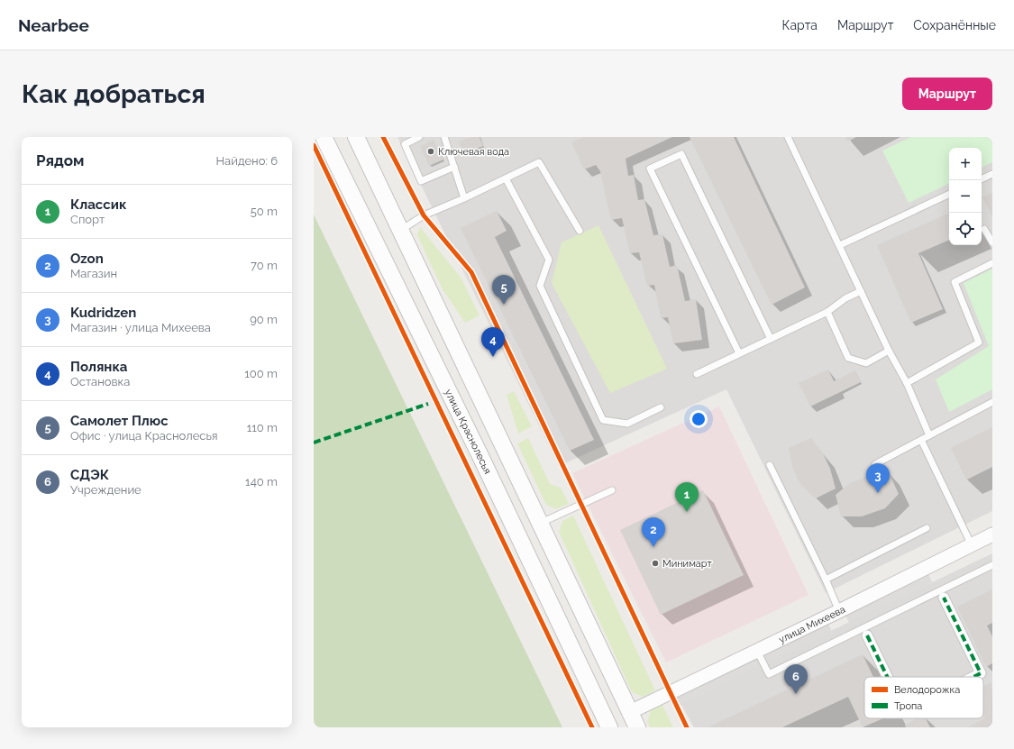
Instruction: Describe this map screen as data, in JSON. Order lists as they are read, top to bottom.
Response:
{
  "streets": {
    "street": ["улица Краснолесья", "улица Михеева"]
  },
  "places": ["Ключевая вода", "Минимарт"],
  "legend": ["Велодорожка", "Тропа"],
  "page": {
    "header": "Nearbee",
    "nav": ["Карта", "Маршрут", "Сохранённые"],
    "buttons": "Маршрут",
    "title": "Как добраться",
    "heading": ["Рядом", "Найдено: 6"],
    "map_buttons": ["+", "−"],
    "list": [
      {
        "mark": "1",
        "name": "Классик",
        "note": "Спорт",
        "value": "50 m"
      },
      {
        "mark": "2",
        "name": "Ozon",
        "note": "Магазин",
        "value": "70 m"
      },
      {
        "mark": "3",
        "name": "Kudridzen",
        "note": "Магазин · улица Михеева",
        "value": "90 m"
      },
      {
        "mark": "4",
        "name": "Полянка",
        "note": "Остановка",
        "value": "100 m"
      },
      {
        "mark": "5",
        "name": "Самолет Плюс",
        "note": "Офис · улица Краснолесья",
        "value": "110 m"
      },
      {
        "mark": "6",
        "name": "СДЭК",
        "note": "Учреждение",
        "value": "140 m"
      }
    ],
    "pins": [
      "5",
      "4",
      "3",
      "1",
      "2",
      "6"
    ]
  }
}
